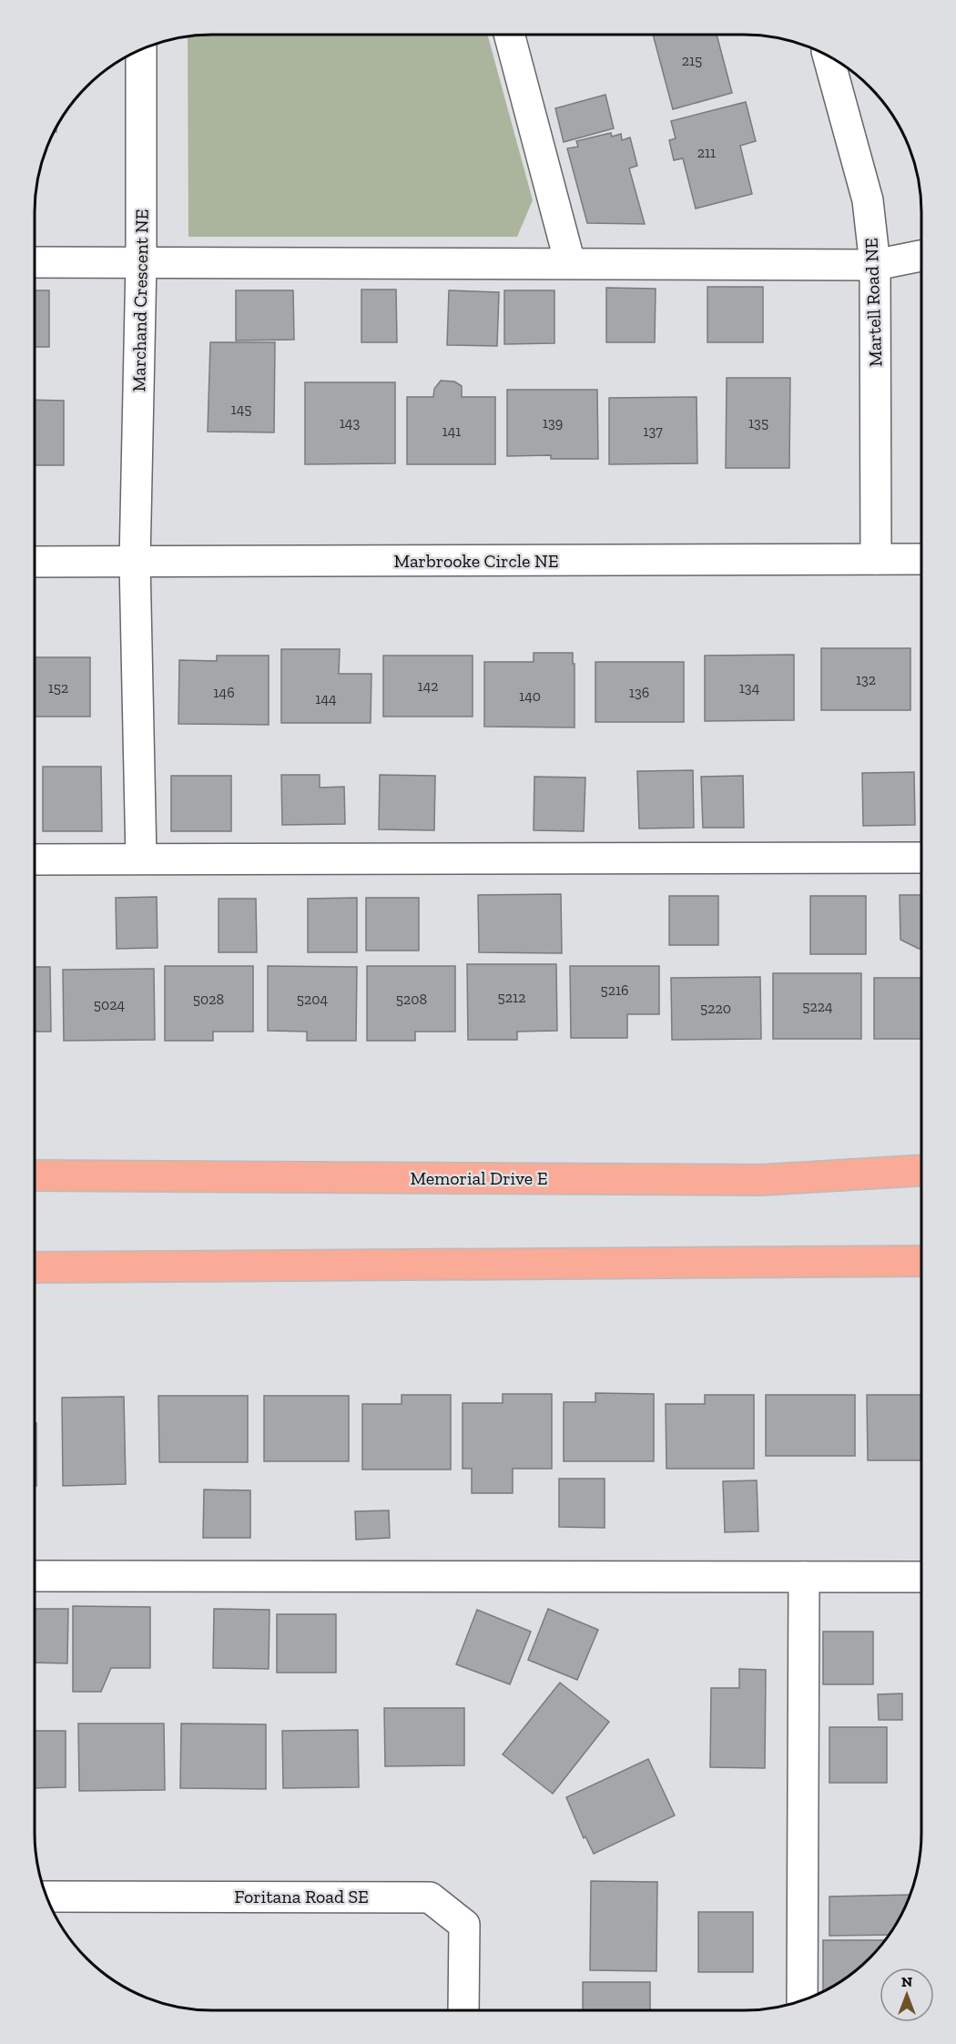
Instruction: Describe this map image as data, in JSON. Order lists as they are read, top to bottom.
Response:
{
  "streets": {
    "main road": ["Memorial Drive E"],
    "street": [
      "Marchand Crescent NE",
      "Martell Road NE",
      "Marbrooke Circle NE",
      "Foritana Road SE"
    ]
  },
  "crossings": [
    ["Marchand Crescent NE", "Marbrooke Circle NE"],
    ["Martell Road NE", "Marbrooke Circle NE"]
  ],
  "house_numbers": [
    "215",
    "211",
    "145",
    "143",
    "139",
    "135",
    "141",
    "137",
    "132",
    "142",
    "152",
    "134",
    "146",
    "136",
    "140",
    "144",
    "5216",
    "5212",
    "5028",
    "5204",
    "5208",
    "5024",
    "5224",
    "5220"
  ],
  "north": "top"
}
